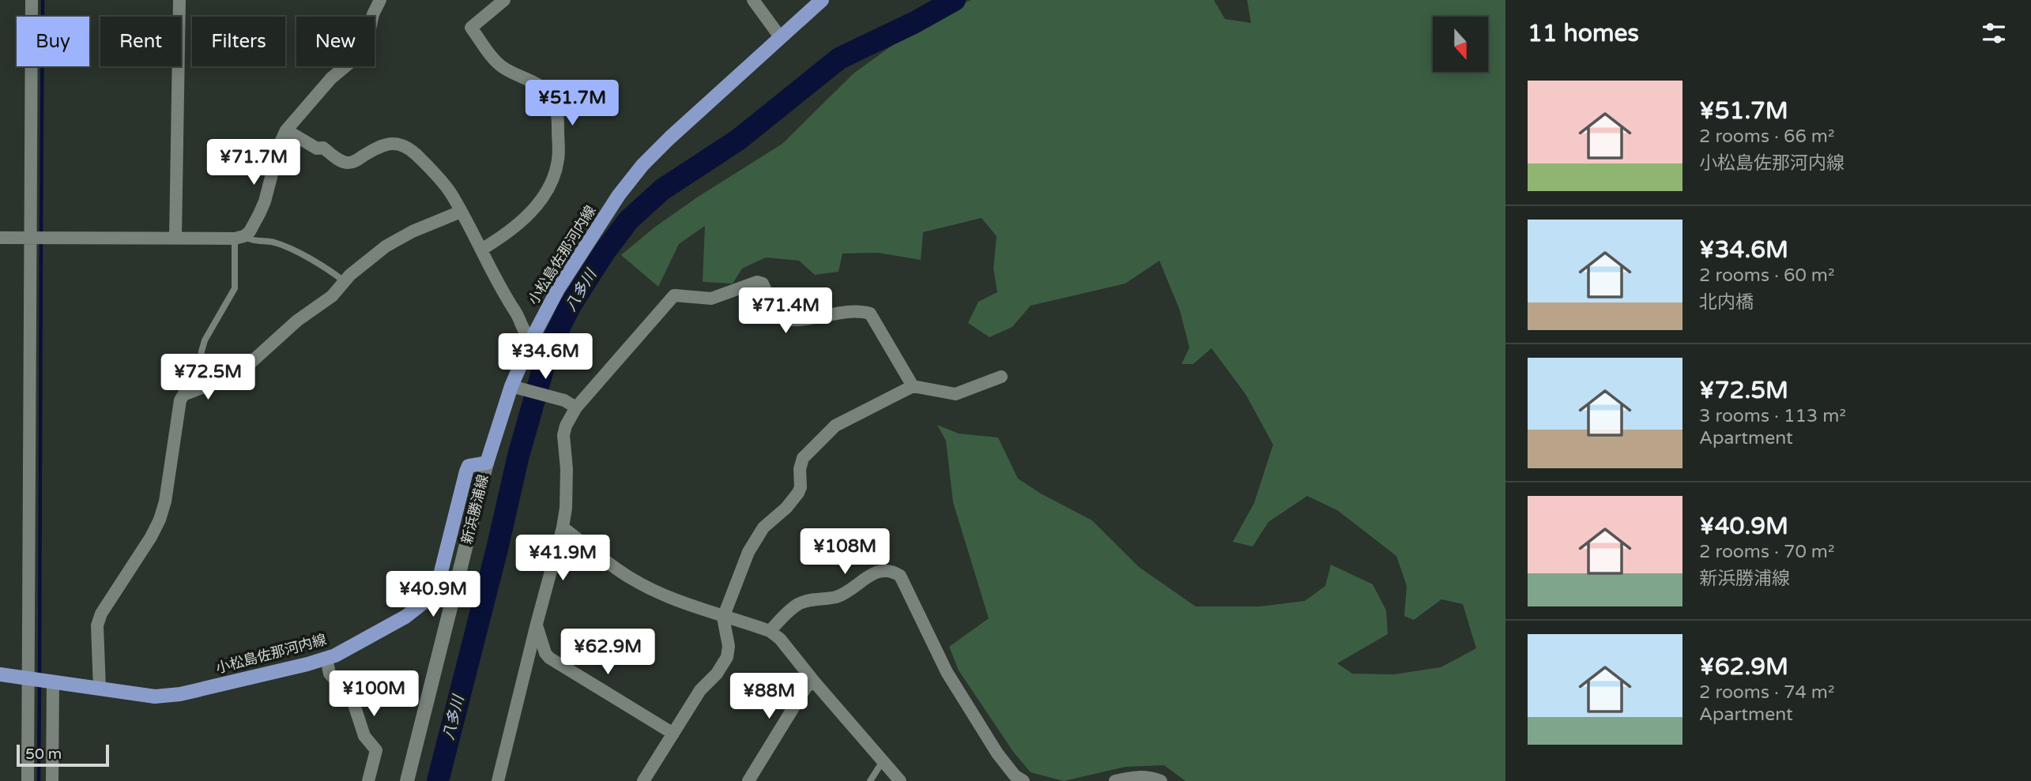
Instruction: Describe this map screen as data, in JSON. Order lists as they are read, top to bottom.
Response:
{
  "streets": {
    "main road": ["小松島佐那河内線", "新浜勝浦線"]
  },
  "crossings": [
    ["小松島佐那河内線", "新浜勝浦線"]
  ],
  "water": ["八多川"],
  "scale_bar": "50 m",
  "north": "bottom",
  "page": {
    "heading": "11 homes",
    "chip": [
      "Buy",
      "Rent",
      "Filters",
      "New"
    ],
    "list": [
      {
        "name": "¥51.7M",
        "note": "2 rooms · 66 m² · 小松島佐那河内線"
      },
      {
        "name": "¥34.6M",
        "note": "2 rooms · 60 m² · 北内橋"
      },
      {
        "name": "¥72.5M",
        "note": "3 rooms · 113 m² · Apartment"
      },
      {
        "name": "¥40.9M",
        "note": "2 rooms · 70 m² · 新浜勝浦線"
      },
      {
        "name": "¥62.9M",
        "note": "2 rooms · 74 m² · Apartment"
      }
    ],
    "price": [
      "¥51.7M",
      "¥71.7M",
      "¥71.4M",
      "¥34.6M",
      "¥72.5M",
      "¥108M",
      "¥41.9M",
      "¥40.9M",
      "¥62.9M",
      "¥100M",
      "¥88M"
    ],
    "scale": "50 m"
  }
}
